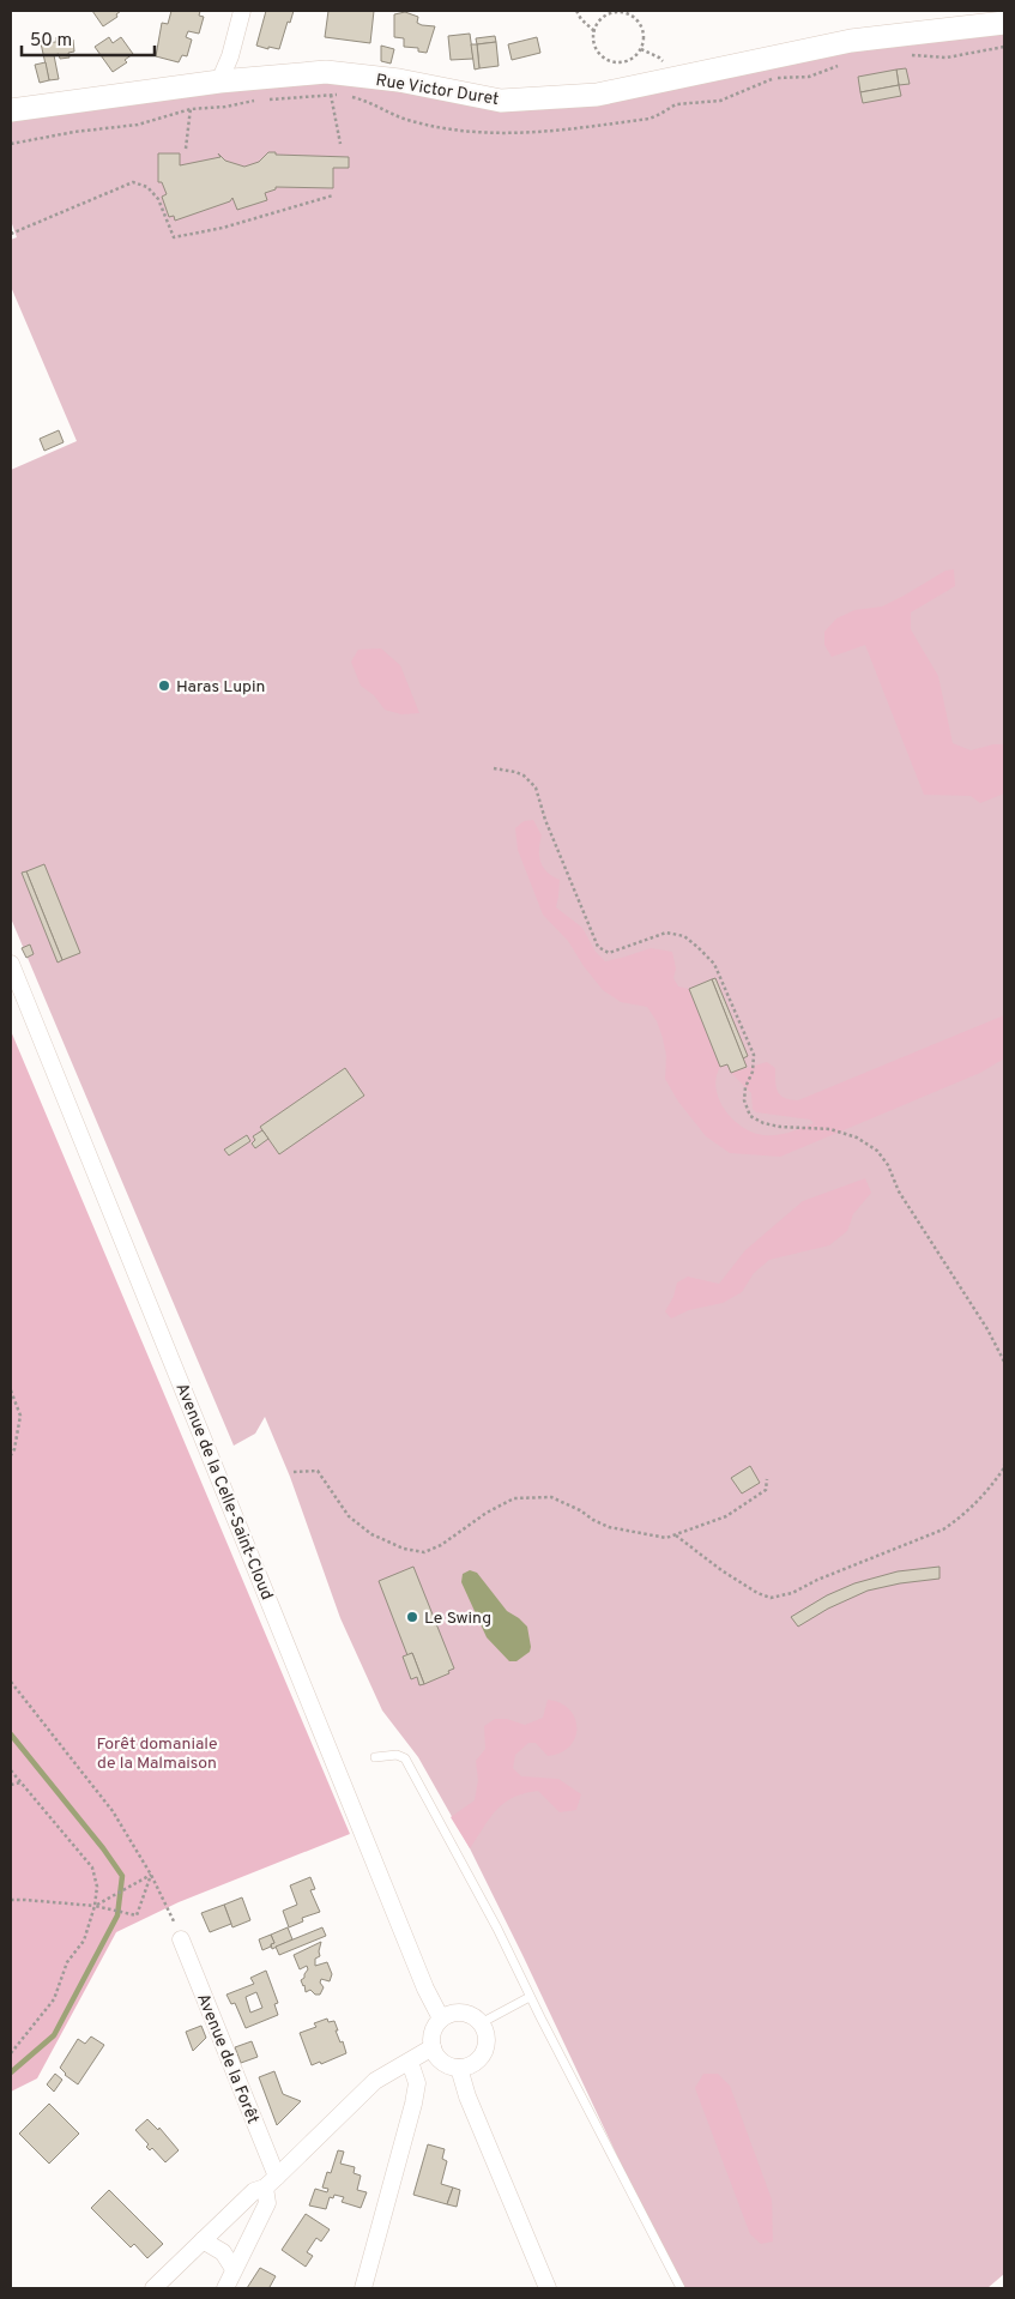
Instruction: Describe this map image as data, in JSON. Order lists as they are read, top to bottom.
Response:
{
  "streets": {
    "street": ["Rue Victor Duret", "Avenue de la Celle-Saint-Cloud", "Avenue de la Forêt"]
  },
  "parks": ["Forêt domaniale de la Malmaison"],
  "places": ["Haras Lupin", "Le Swing"],
  "scale_bar": "50 m"
}
